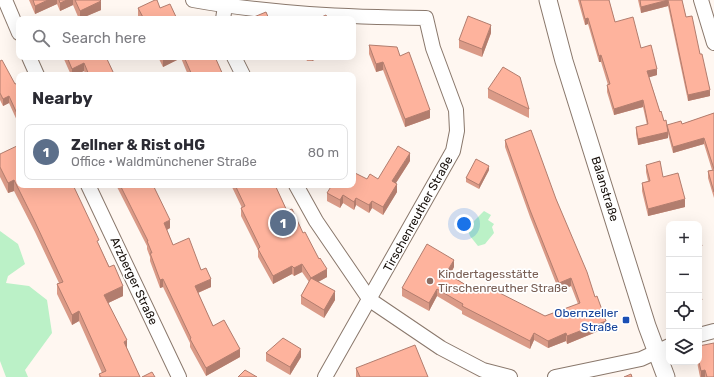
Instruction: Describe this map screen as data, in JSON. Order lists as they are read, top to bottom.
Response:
{
  "streets": {
    "street": ["Balanstraße", "Tirschenreuther Straße", "Arzberger Straße"]
  },
  "places": {
    "other": ["Kindertagesstätte Tirschenreuther Straße"],
    "transit": ["Obernzeller Straße"]
  },
  "page": {
    "search": "Search here",
    "heading": "Nearby",
    "list": [
      {
        "mark": "1",
        "name": "Zellner & Rist oHG",
        "note": "Office · Waldmünchener Straße",
        "value": "80 m"
      }
    ],
    "pins": "1",
    "map_buttons": ["+", "−"]
  }
}
